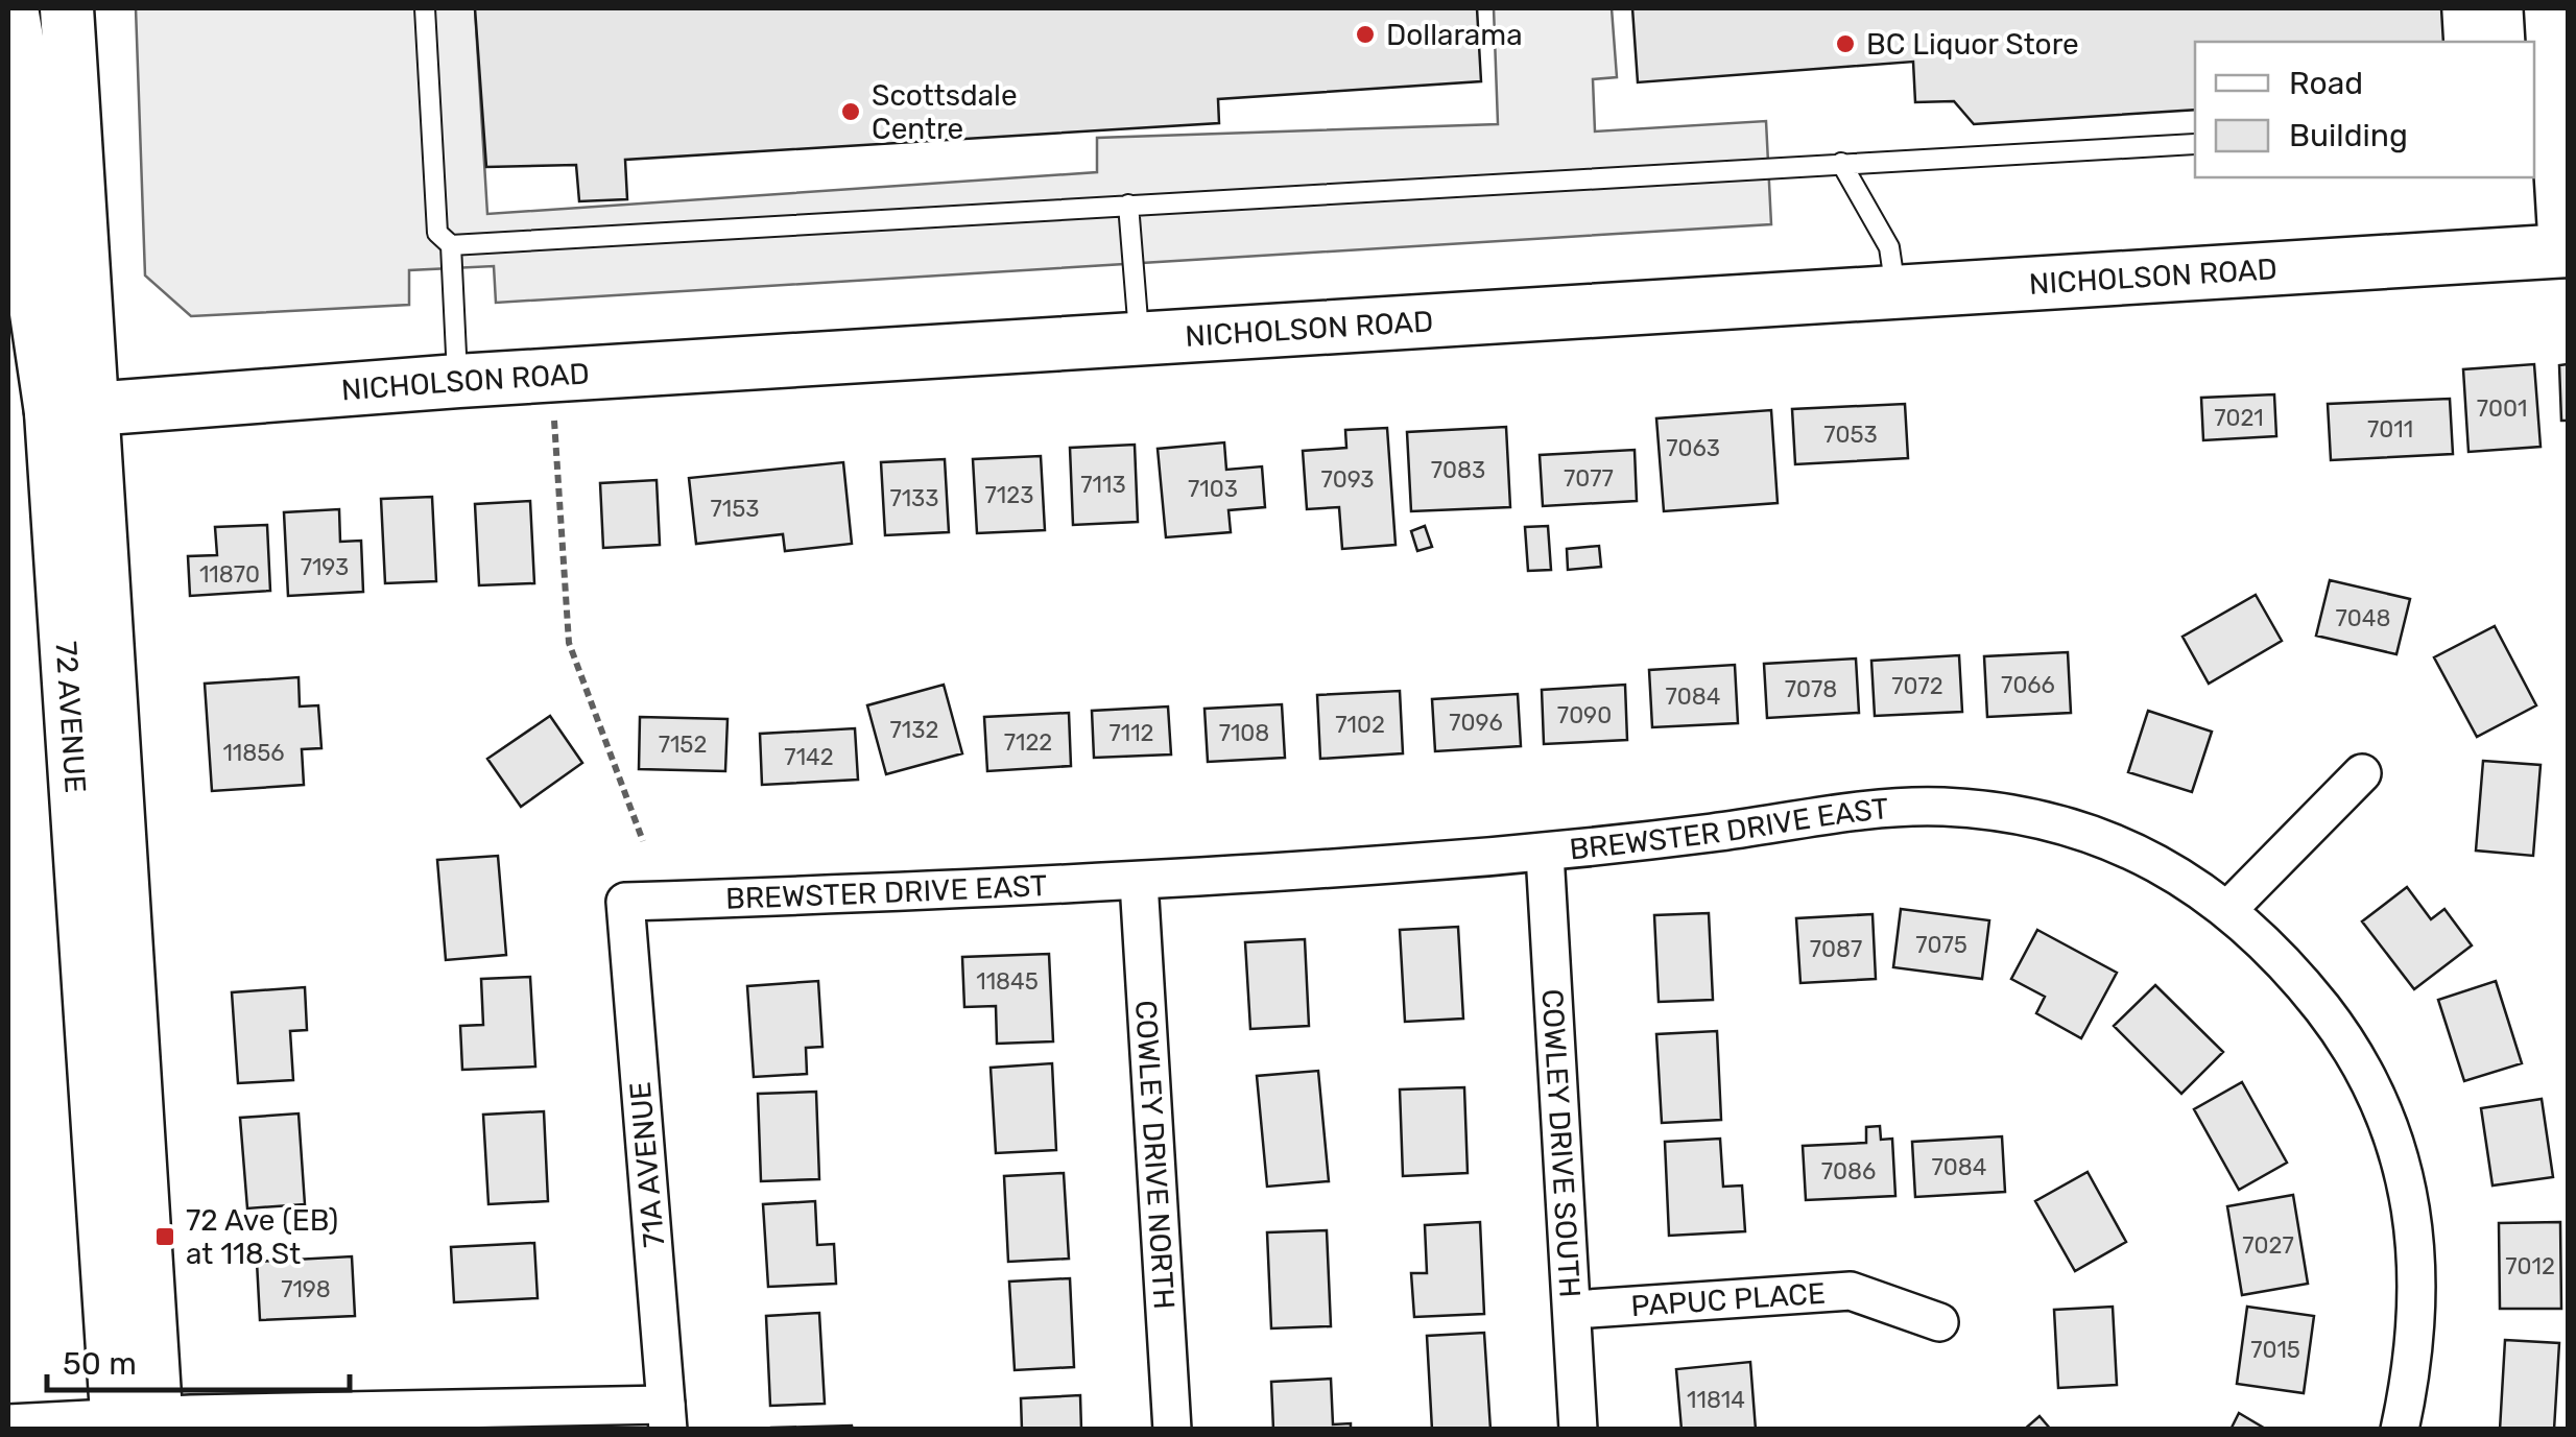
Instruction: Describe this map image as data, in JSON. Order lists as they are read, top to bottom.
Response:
{
  "streets": {
    "street": [
      "NICHOLSON ROAD",
      "72 AVENUE",
      "BREWSTER DRIVE EAST",
      "COWLEY DRIVE SOUTH",
      "COWLEY DRIVE NORTH",
      "71A AVENUE",
      "PAPUC PLACE"
    ]
  },
  "crossings": [
    ["NICHOLSON ROAD", "72 AVENUE"],
    ["BREWSTER DRIVE EAST", "COWLEY DRIVE SOUTH"],
    ["BREWSTER DRIVE EAST", "COWLEY DRIVE NORTH"],
    ["BREWSTER DRIVE EAST", "71A AVENUE"],
    ["COWLEY DRIVE SOUTH", "PAPUC PLACE"]
  ],
  "places": {
    "other": ["Dollarama", "BC Liquor Store", "Scottsdale Centre"],
    "transit": ["72 Ave (EB) at 118 St"]
  },
  "house_numbers": [
    "7001",
    "7021",
    "7011",
    "7053",
    "7063",
    "7083",
    "7077",
    "7093",
    "7113",
    "7103",
    "7123",
    "7133",
    "7153",
    "7193",
    "11870",
    "7048",
    "7066",
    "7072",
    "7078",
    "7084",
    "7090",
    "7096",
    "7102",
    "7132",
    "7112",
    "7108",
    "7122",
    "7152",
    "11856",
    "7142",
    "7075",
    "7087",
    "11845",
    "7084",
    "7086",
    "7027",
    "7012",
    "7198",
    "7015",
    "11814"
  ],
  "legend": ["Road", "Building"],
  "scale_bar": "50 m"
}
